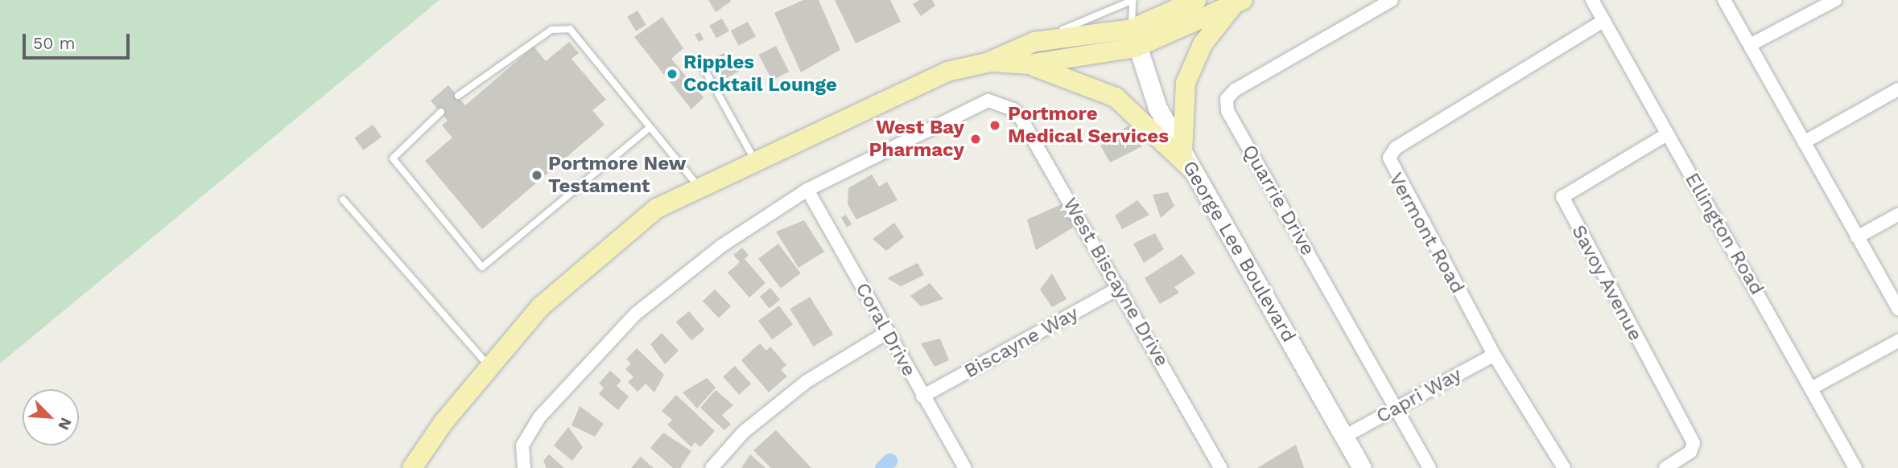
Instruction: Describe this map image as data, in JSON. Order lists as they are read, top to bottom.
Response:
{
  "streets": {
    "main road": ["George Lee Boulevard"],
    "street": [
      "Quarrie Drive",
      "Vermont Road",
      "Ellington Road",
      "West Biscayne Drive",
      "Savoy Avenue",
      "Coral Drive",
      "Biscayne Way",
      "Capri Way"
    ]
  },
  "crossings": [
    ["Quarrie Drive", "Capri Way"],
    ["Vermont Road", "Ellington Road"],
    ["Vermont Road", "Capri Way"],
    ["Ellington Road", "Savoy Avenue"],
    ["George Lee Boulevard", "Capri Way"],
    ["West Biscayne Drive", "Coral Drive"],
    ["West Biscayne Drive", "Biscayne Way"],
    ["Coral Drive", "Biscayne Way"]
  ],
  "places": [
    "Ripples Cocktail Lounge",
    "Portmore Medical Services",
    "West Bay Pharmacy",
    "Portmore New Testament"
  ],
  "scale_bar": "50 m",
  "north": "bottom right"
}
